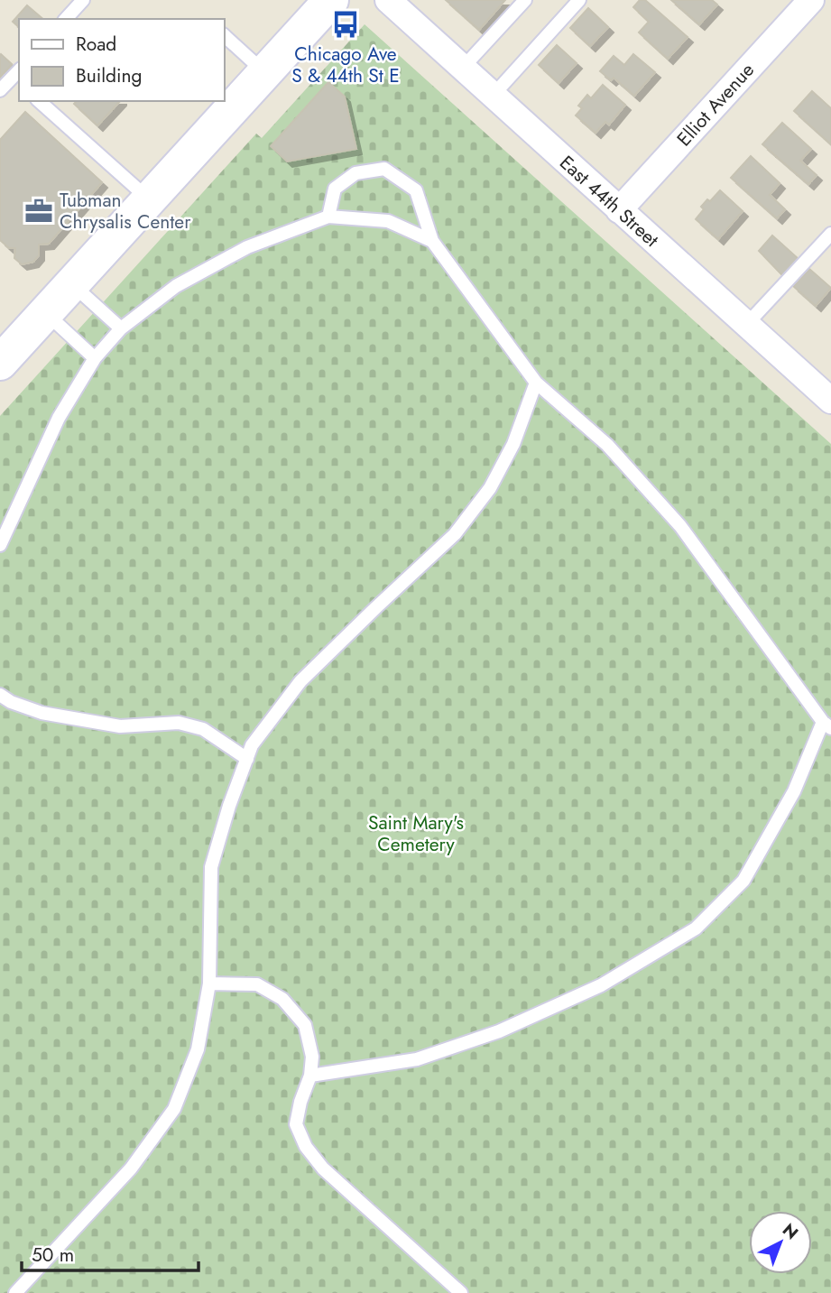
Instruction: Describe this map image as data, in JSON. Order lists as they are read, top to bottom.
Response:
{
  "streets": {
    "street": ["Elliot Avenue", "East 44th Street"]
  },
  "crossings": [
    ["Elliot Avenue", "East 44th Street"]
  ],
  "parks": ["Saint Mary's Cemetery"],
  "places": {
    "bus stop": ["Chicago Ave S & 44th St E"],
    "office": ["Tubman Chrysalis Center"]
  },
  "legend": ["Road", "Building"],
  "scale_bar": "50 m",
  "north": "top right"
}
